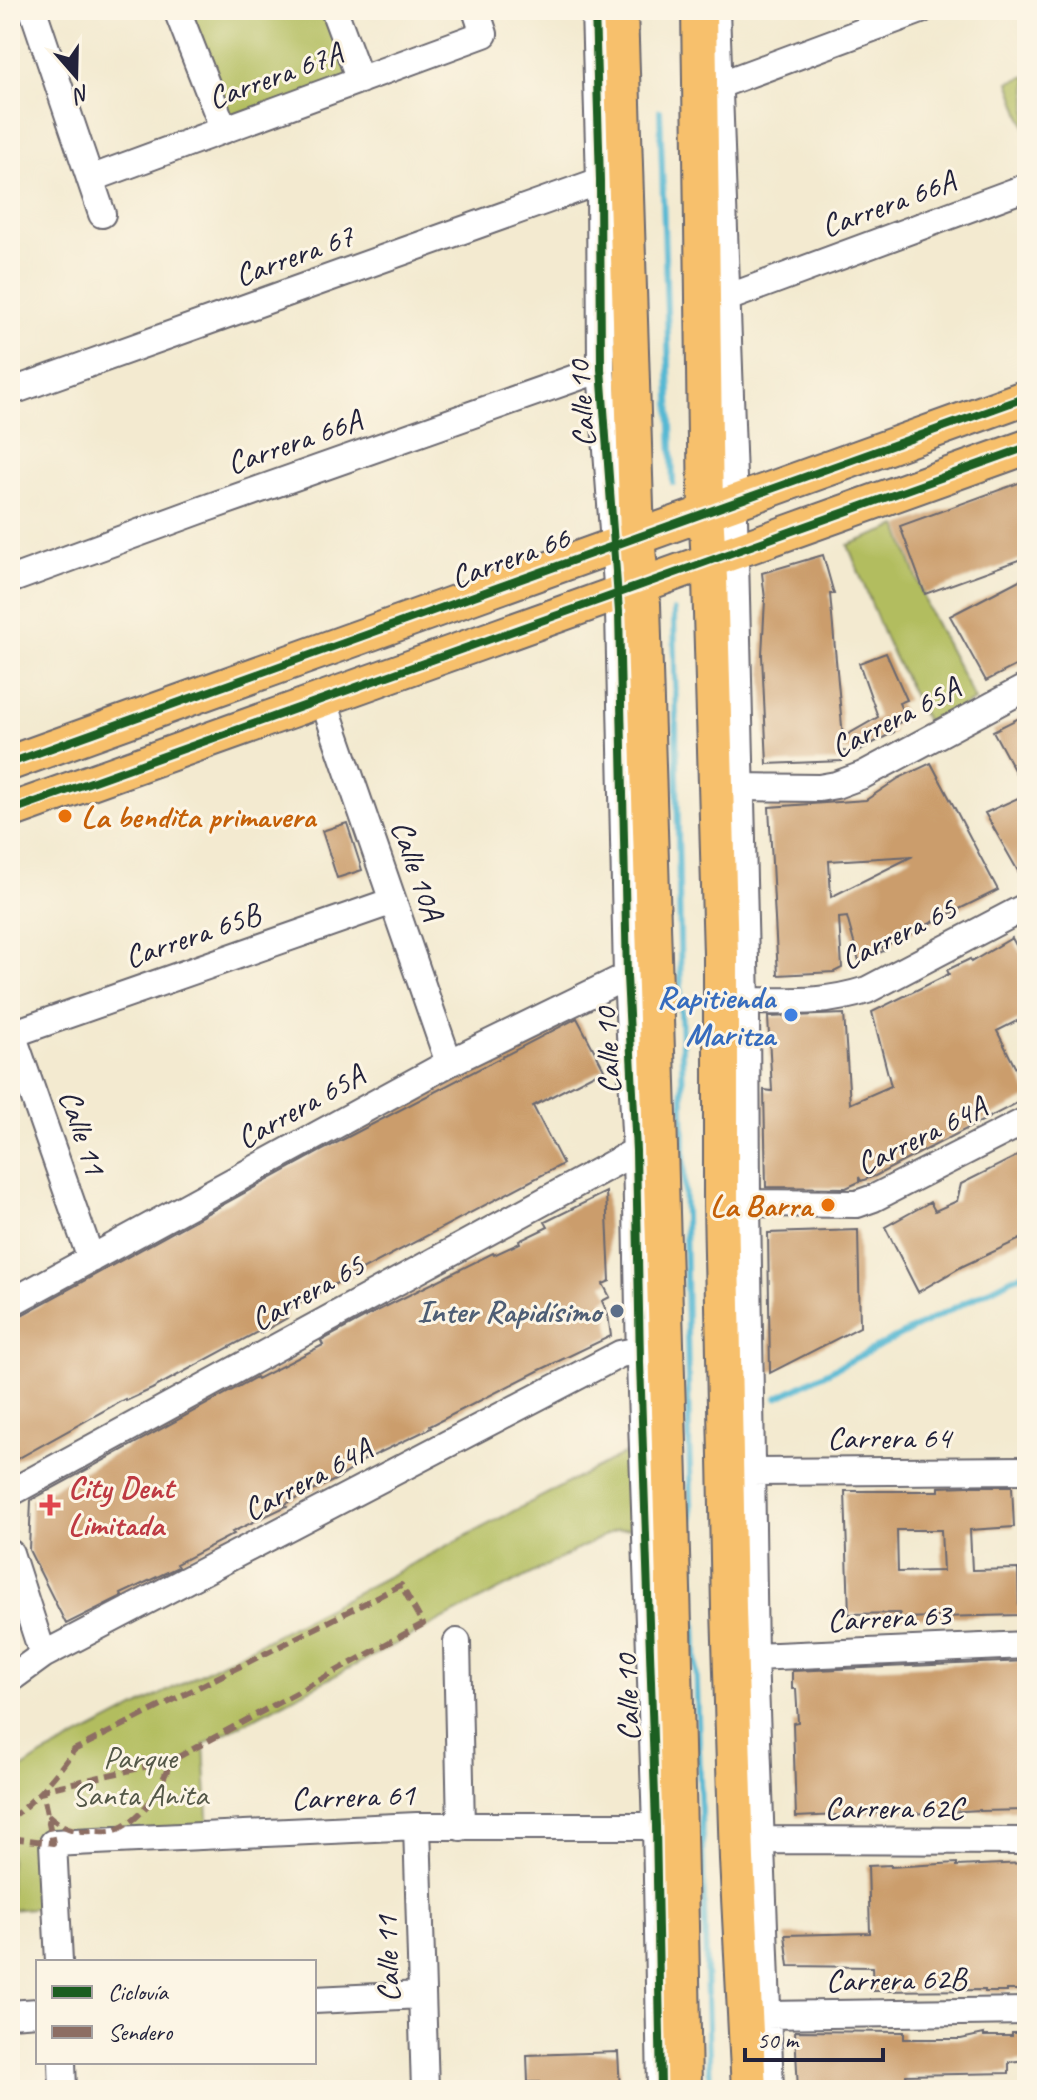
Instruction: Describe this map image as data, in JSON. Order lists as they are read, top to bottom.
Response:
{
  "streets": {
    "main road": ["Calle 10", "Carrera 66"],
    "street": [
      "Carrera 67A",
      "Carrera 66A",
      "Carrera 67",
      "Carrera 65A",
      "Calle 10A",
      "Carrera 65",
      "Carrera 65B",
      "Calle 11",
      "Carrera 64A",
      "Carrera 64",
      "Carrera 63",
      "Carrera 61",
      "Carrera 62C",
      "Carrera 62B"
    ]
  },
  "crossings": [
    ["Carrera 66A", "Calle 10"],
    ["Carrera 67", "Calle 10"],
    ["Calle 10", "Carrera 66"],
    ["Calle 10", "Carrera 65A"],
    ["Calle 10", "Carrera 65"],
    ["Calle 10", "Carrera 64A"],
    ["Calle 10", "Carrera 61"],
    ["Carrera 65A", "Calle 10A"],
    ["Carrera 65A", "Calle 11"],
    ["Calle 10A", "Carrera 65B"],
    ["Carrera 65B", "Calle 11"],
    ["Calle 11", "Carrera 61"]
  ],
  "parks": ["Parque Santa Anita"],
  "places": {
    "other": [
      "La bendita primavera",
      "Rapitienda Maritza",
      "La Barra",
      "Inter Rapidísimo"
    ],
    "health": ["City Dent Limitada"]
  },
  "legend": ["Ciclovía", "Sendero"],
  "scale_bar": "50 m",
  "north": "bottom"
}
